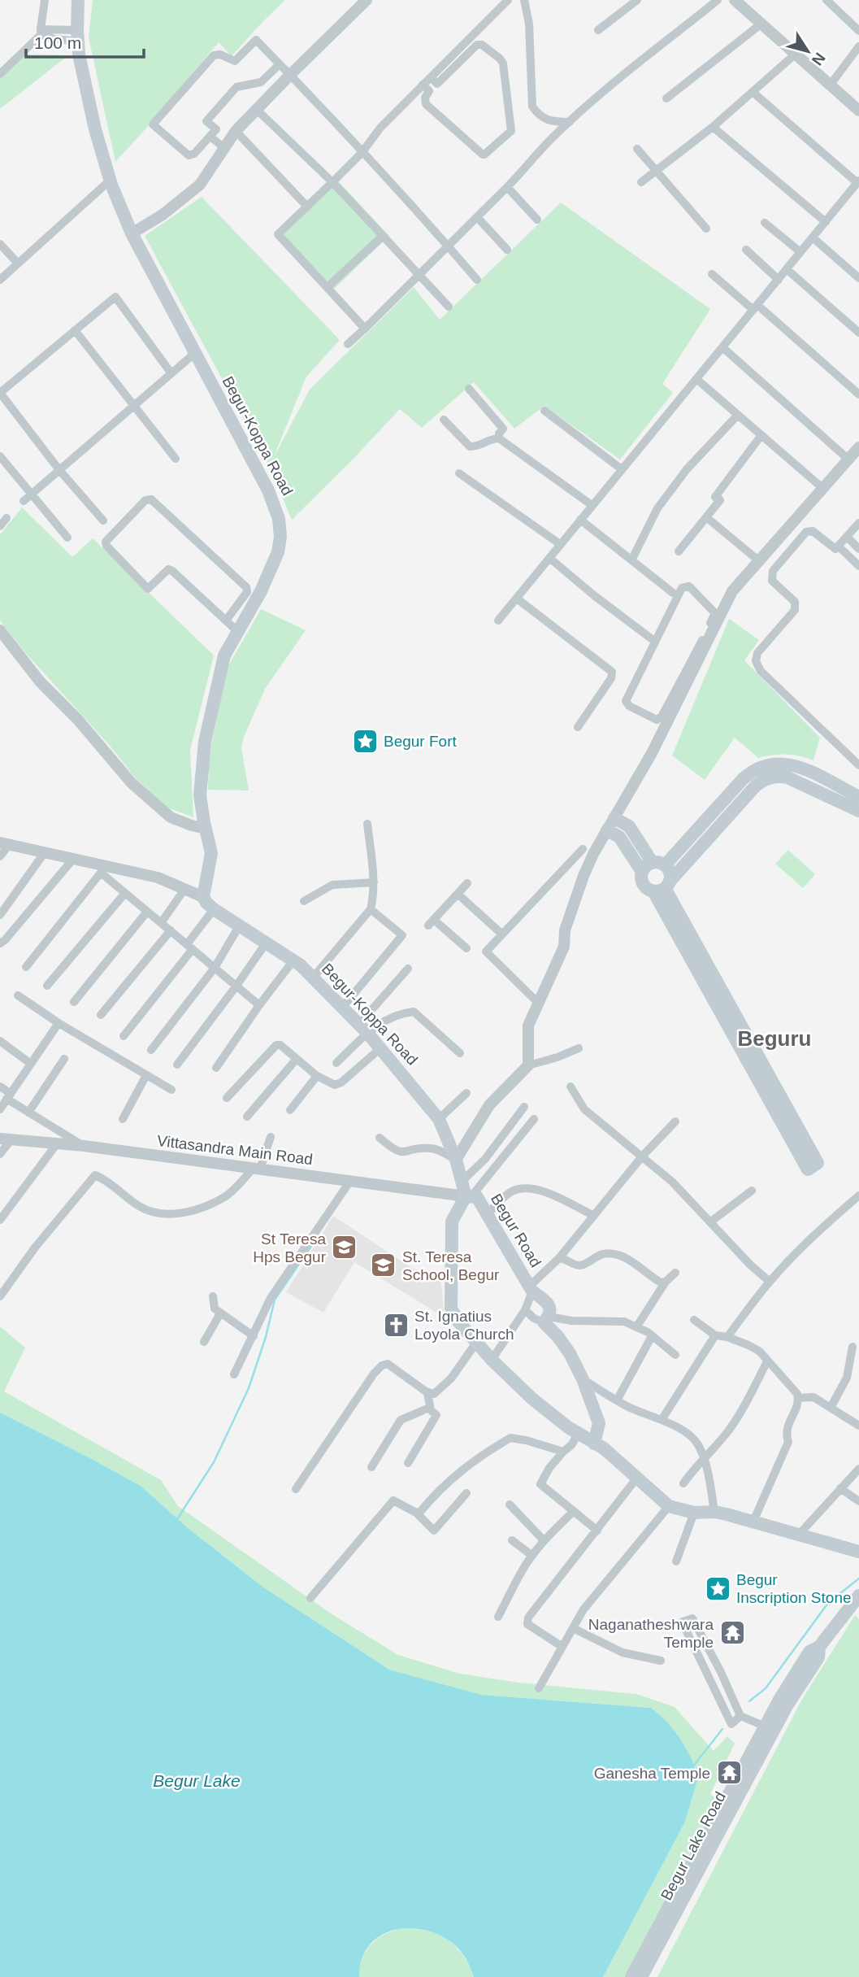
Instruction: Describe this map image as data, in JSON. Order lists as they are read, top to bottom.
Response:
{
  "streets": {
    "main road": ["Begur-Koppa Road", "Begur Road", "Begur Lake Road"],
    "street": ["Vittasandra Main Road"]
  },
  "crossings": [
    ["Begur-Koppa Road", "Vittasandra Main Road"],
    ["Begur-Koppa Road", "Begur Road"],
    ["Vittasandra Main Road", "Begur Road"]
  ],
  "districts": ["Beguru"],
  "water": ["Begur Lake"],
  "places": {
    "place": ["Begur Fort", "Begur Inscription Stone"],
    "school or university": ["St Teresa Hps Begur", "St. Teresa School, Begur"],
    "church": ["St. Ignatius Loyola Church"],
    "temple": ["Naganatheshwara Temple", "Ganesha Temple"]
  },
  "scale_bar": "100 m",
  "north": "bottom right"
}
